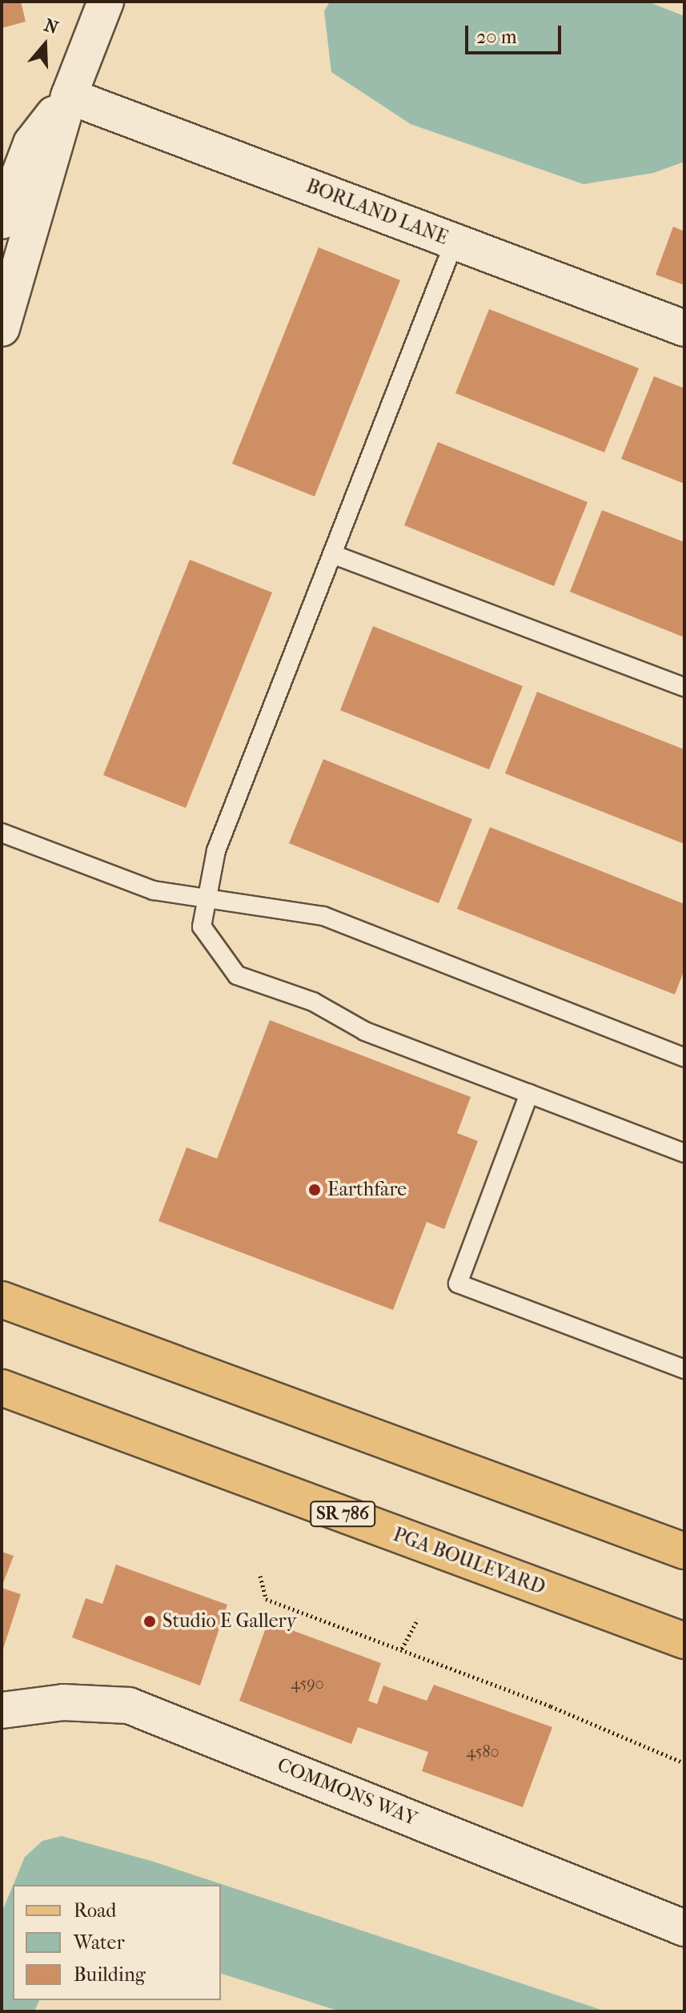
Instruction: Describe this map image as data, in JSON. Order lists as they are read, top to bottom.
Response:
{
  "streets": {
    "main road": ["SR 786", "PGA BOULEVARD"],
    "street": ["BORLAND LANE", "COMMONS WAY"]
  },
  "places": ["Earthfare", "Studio E Gallery"],
  "house_numbers": ["4590", "4580"],
  "legend": ["Road", "Water", "Building"],
  "scale_bar": "20 m",
  "north": "top"
}
